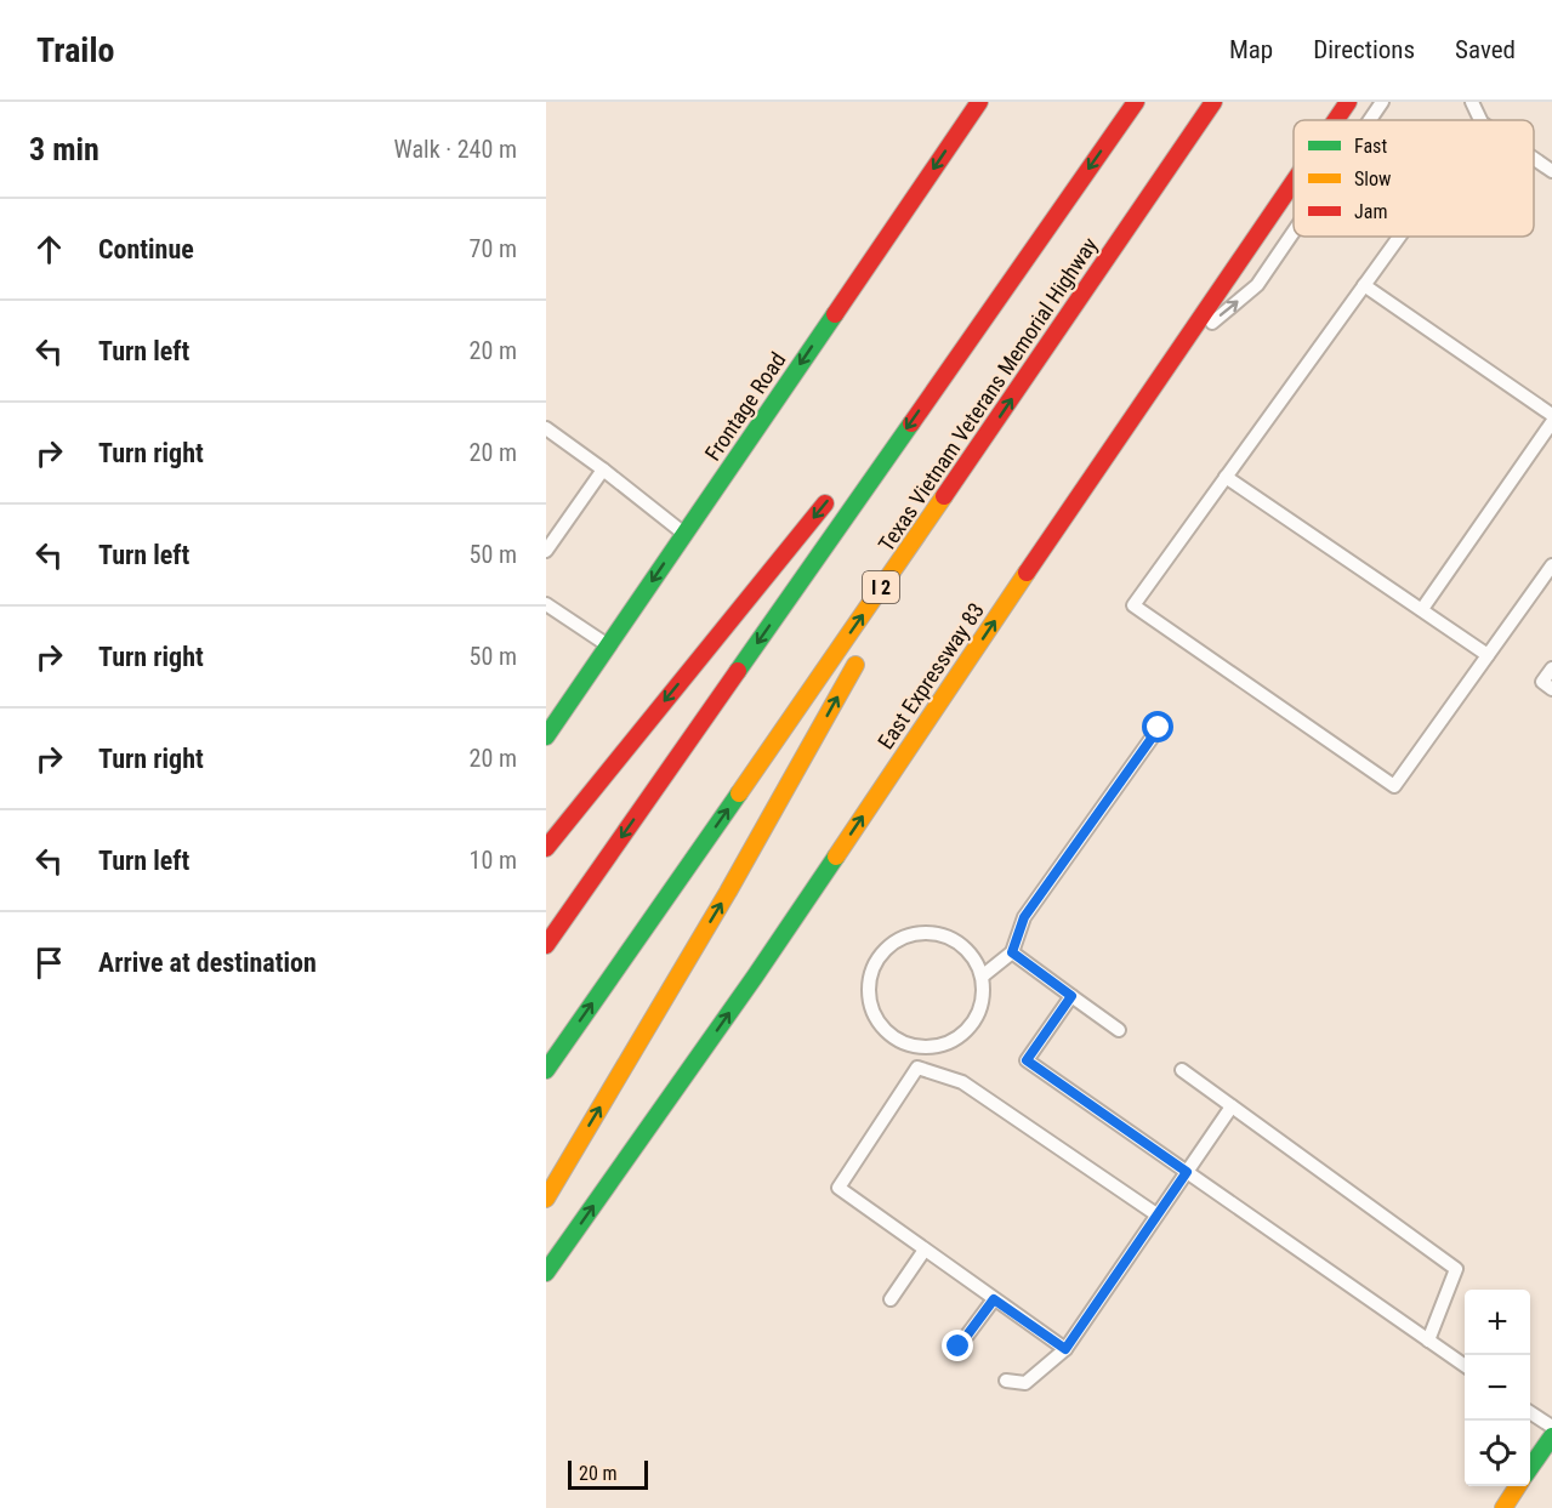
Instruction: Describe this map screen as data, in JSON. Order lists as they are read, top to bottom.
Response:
{
  "streets": {
    "main road": [
      "Texas Vietnam Veterans Memorial Highway",
      "Frontage Road",
      "I 2",
      "East Expressway 83"
    ]
  },
  "legend": ["Fast", "Slow", "Jam"],
  "scale_bar": "20 m",
  "page": {
    "header": "Trailo",
    "nav": ["Map", "Directions", "Saved"],
    "heading": ["3 min", "Walk · 240 m"],
    "list": [
      ["Continue", "70 m"],
      ["Turn left", "20 m"],
      ["Turn right", "20 m"],
      ["Turn left", "50 m"],
      ["Turn right", "50 m"],
      ["Turn right", "20 m"],
      ["Turn left", "10 m"],
      "Arrive at destination"
    ],
    "map_buttons": ["+", "−"],
    "scale": "20 m"
  }
}
